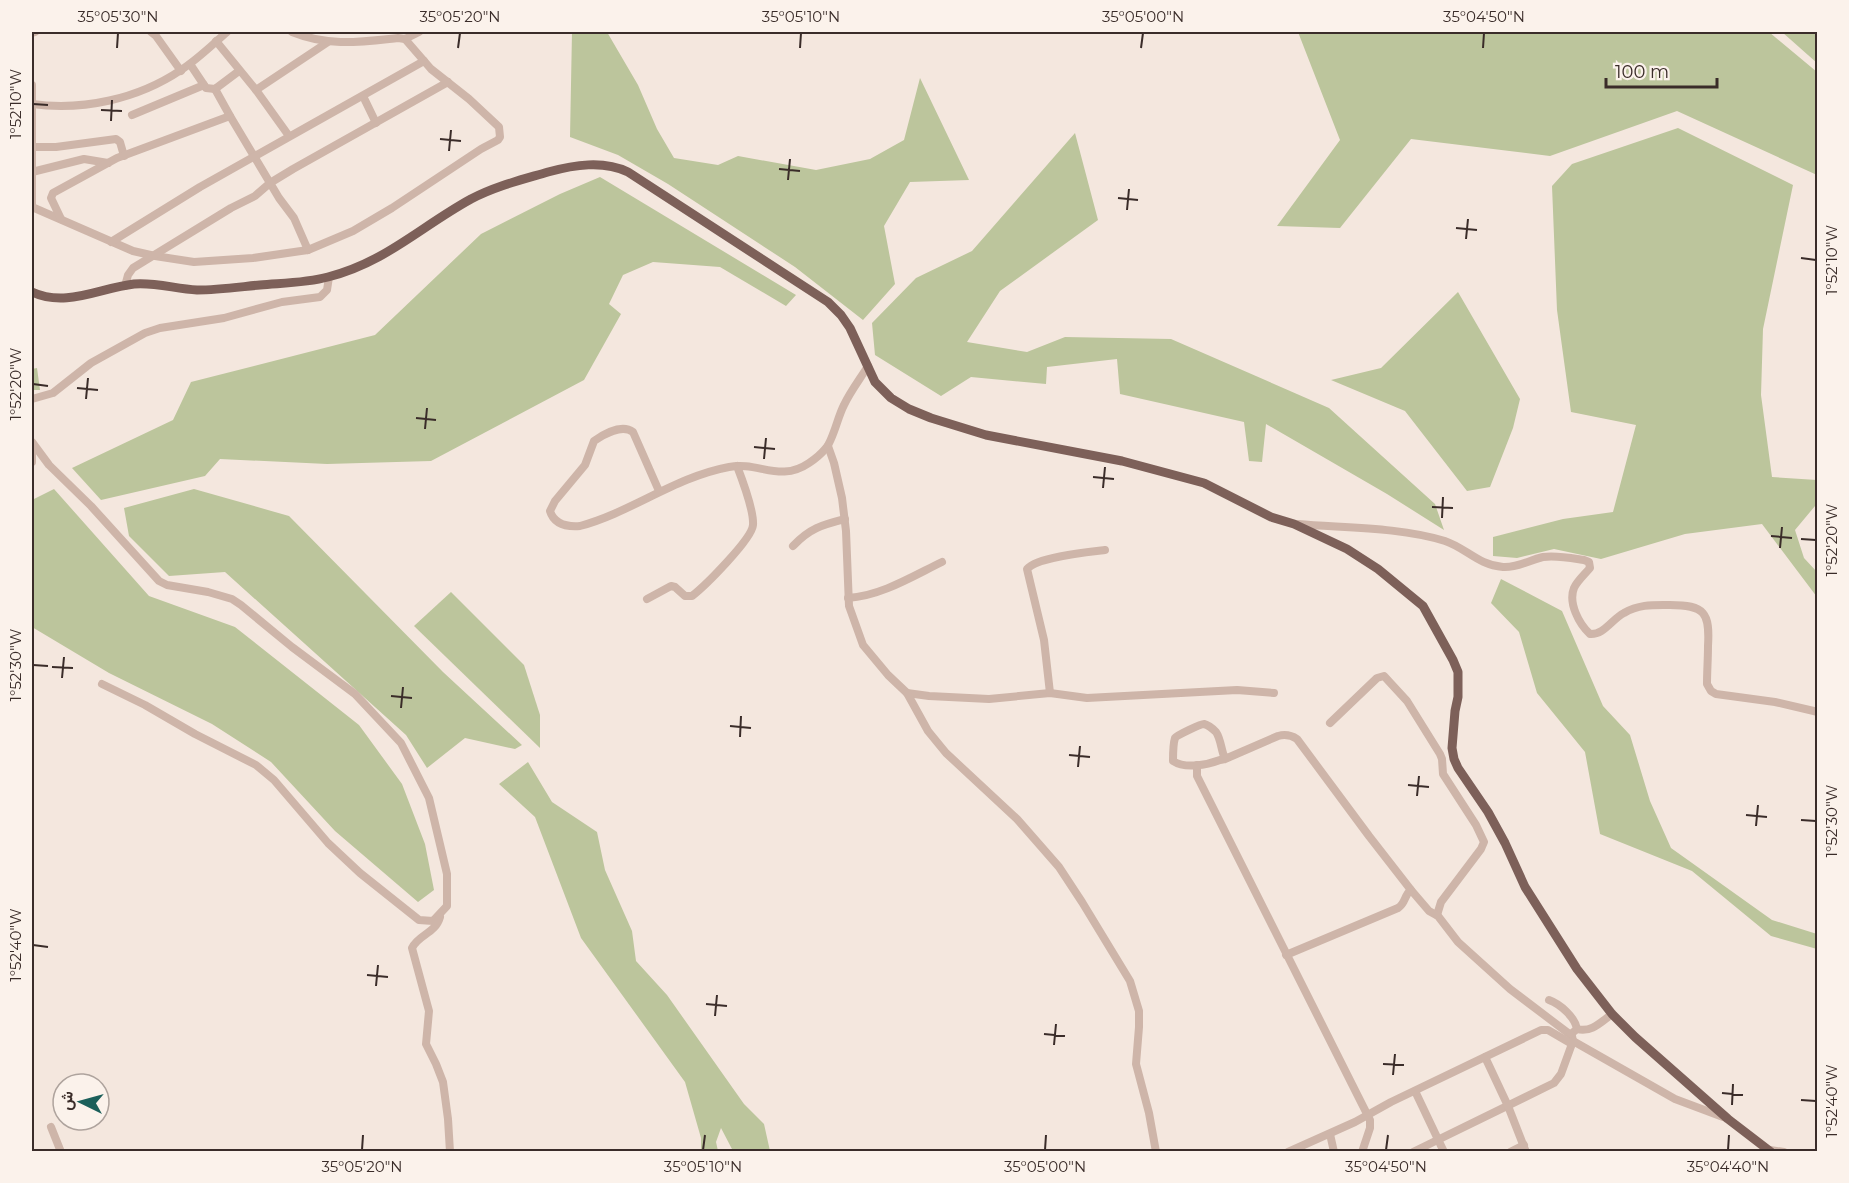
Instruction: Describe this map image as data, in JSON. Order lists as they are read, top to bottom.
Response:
{
  "scale_bar": "100 m",
  "north": "left",
  "coordinates": [
    "35°05'30\"N",
    "35°05'20\"N",
    "35°05'10\"N",
    "35°05'00\"N",
    "35°04'50\"N",
    "1°52'10\"W",
    "1°52'20\"W",
    "1°52'30\"W",
    "1°52'40\"W",
    "35°04'40\"N"
  ]
}
